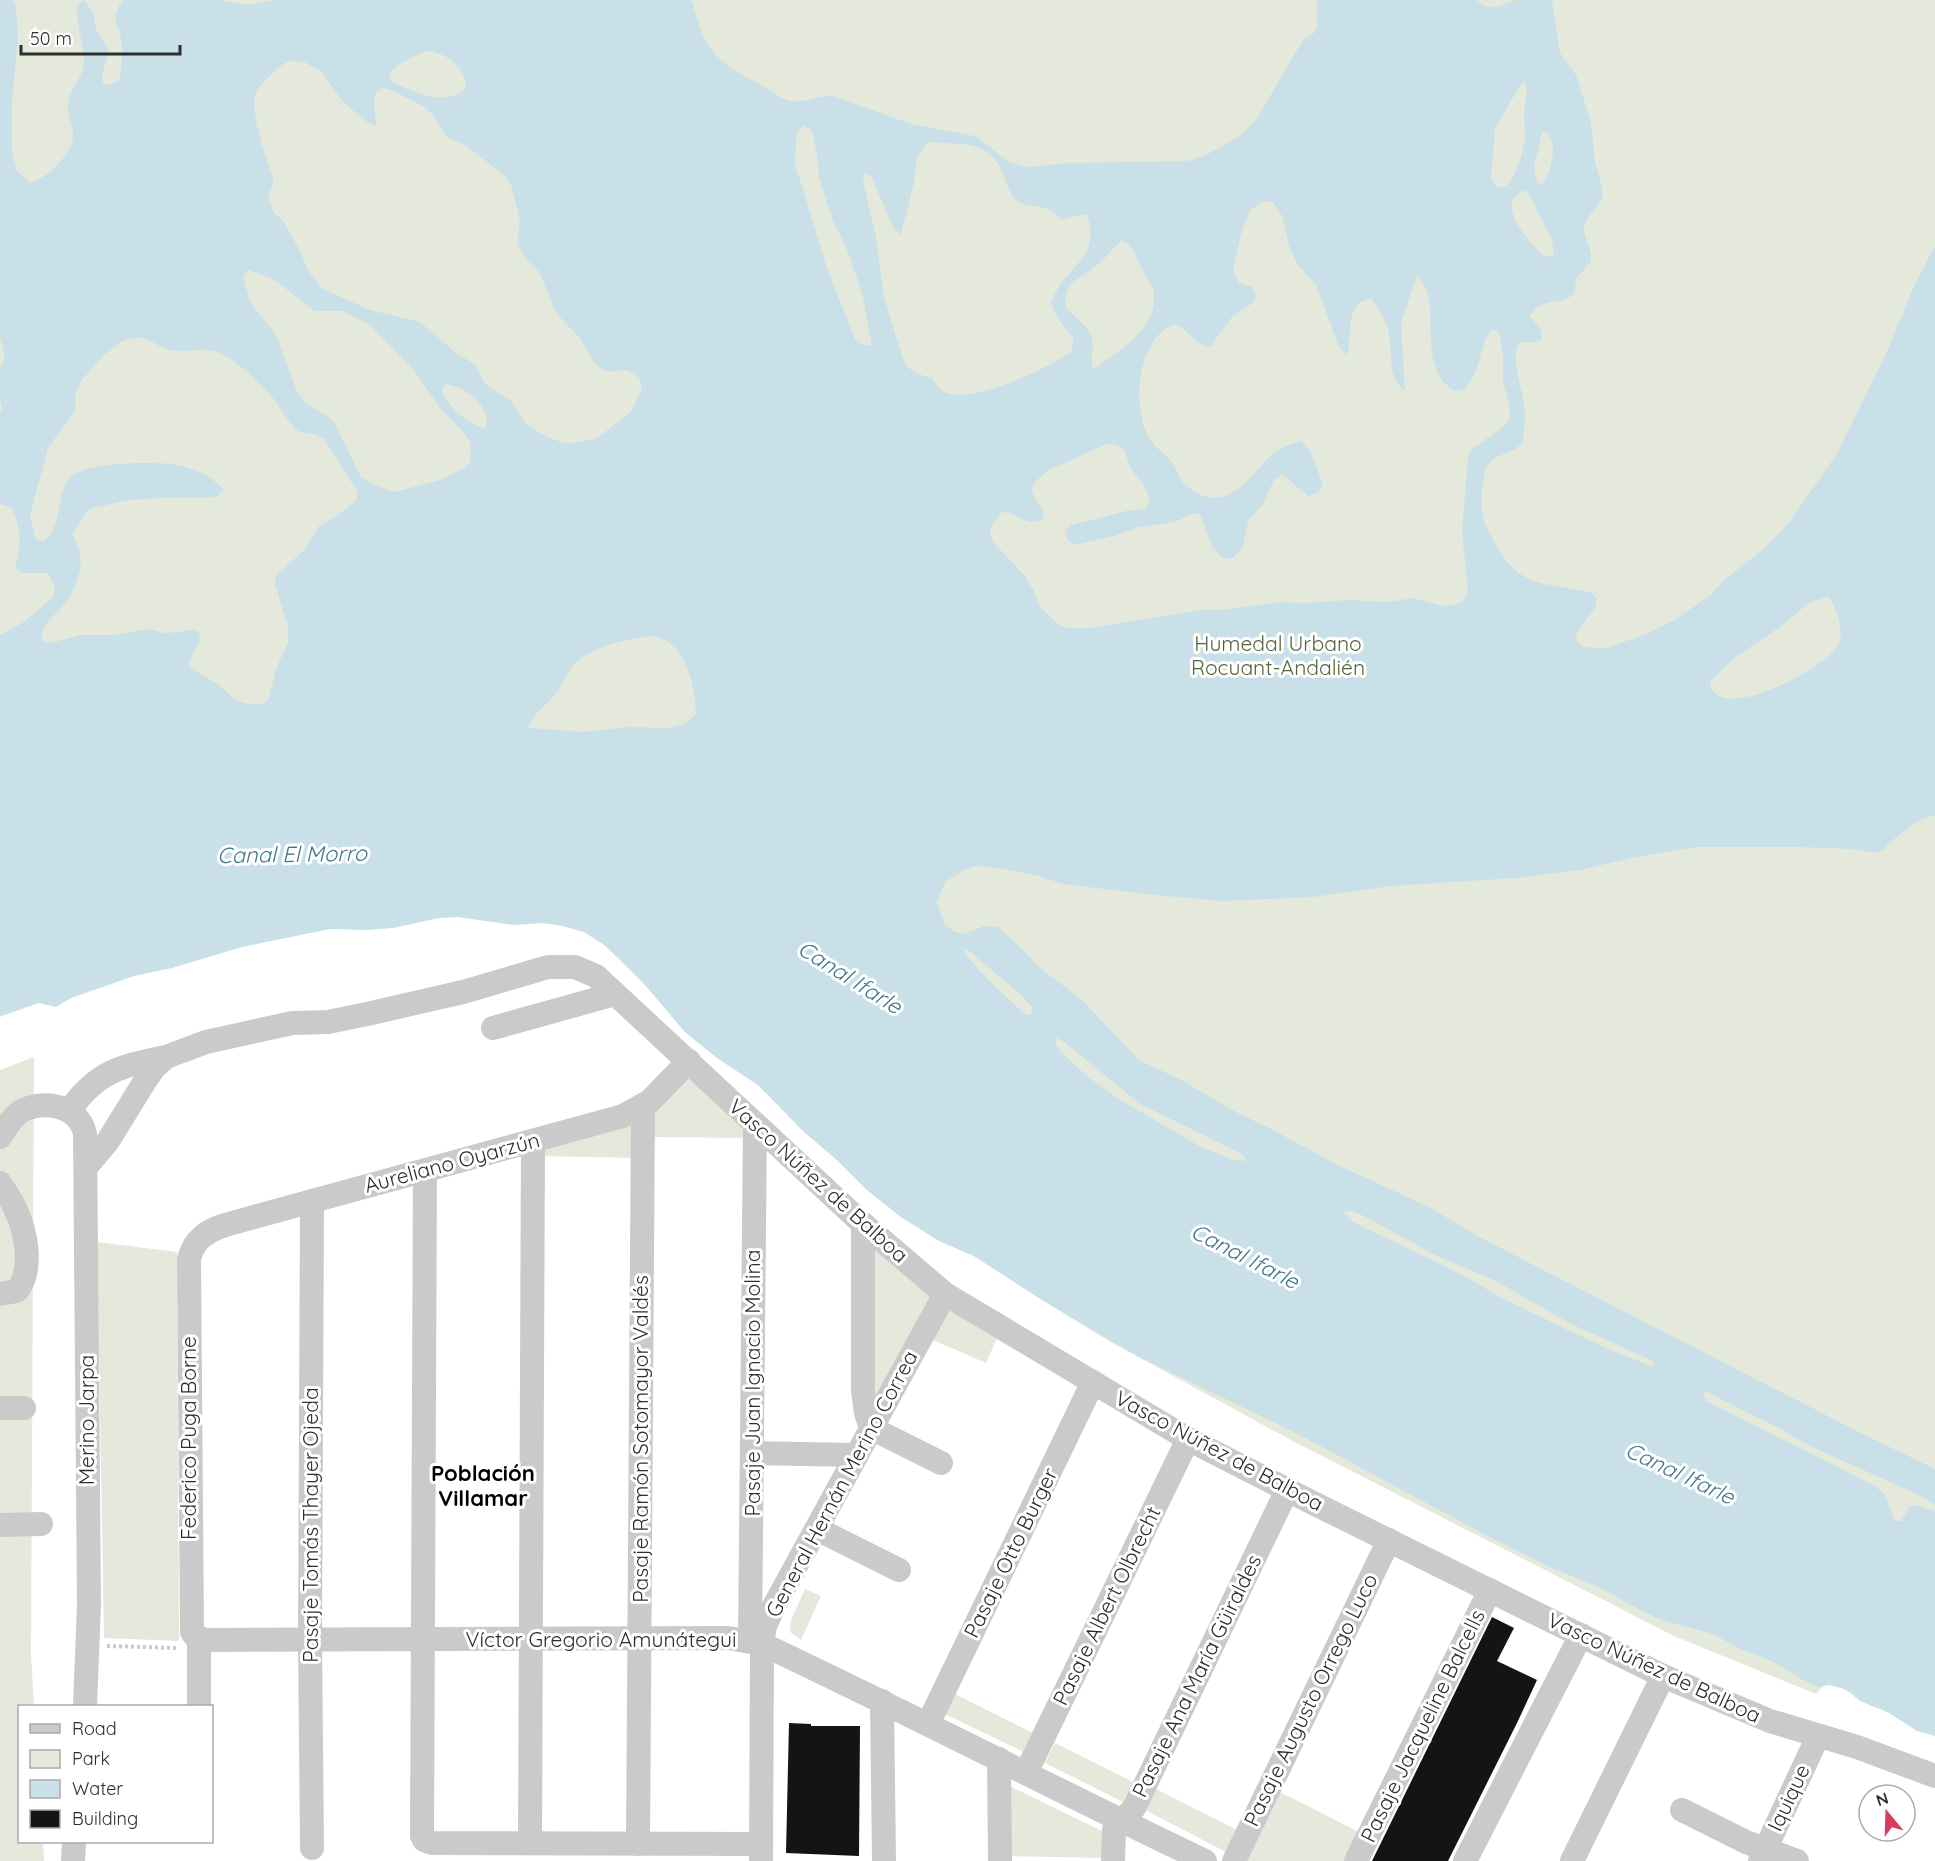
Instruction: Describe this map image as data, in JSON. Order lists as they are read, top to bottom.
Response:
{
  "streets": {
    "street": [
      "Aureliano Oyarzún",
      "Vasco Núñez de Balboa",
      "Pasaje Juan Ignacio Molina",
      "Merino Jarpa",
      "Federico Puga Borne",
      "Pasaje Ramón Sotomayor Valdés",
      "General Hernán Merino Correa",
      "Pasaje Tomás Thayer Ojeda",
      "Pasaje Otto Burger",
      "Pasaje Albert Olbrecht",
      "Víctor Gregorio Amunátegui",
      "Pasaje Ana María Güiraldes",
      "Pasaje Augusto Orrego Luco",
      "Pasaje Jacqueline Balcells",
      "Iquique"
    ]
  },
  "crossings": [
    ["Aureliano Oyarzún", "Vasco Núñez de Balboa"],
    ["Aureliano Oyarzún", "Federico Puga Borne"],
    ["Aureliano Oyarzún", "Pasaje Ramón Sotomayor Valdés"],
    ["Aureliano Oyarzún", "Pasaje Tomás Thayer Ojeda"],
    ["Vasco Núñez de Balboa", "Pasaje Juan Ignacio Molina"],
    ["Vasco Núñez de Balboa", "General Hernán Merino Correa"],
    ["Vasco Núñez de Balboa", "Pasaje Otto Burger"],
    ["Vasco Núñez de Balboa", "Pasaje Albert Olbrecht"],
    ["Vasco Núñez de Balboa", "Pasaje Ana María Güiraldes"],
    ["Vasco Núñez de Balboa", "Pasaje Augusto Orrego Luco"],
    ["Vasco Núñez de Balboa", "Pasaje Jacqueline Balcells"],
    ["Vasco Núñez de Balboa", "Iquique"],
    ["Pasaje Juan Ignacio Molina", "General Hernán Merino Correa"],
    ["Pasaje Juan Ignacio Molina", "Víctor Gregorio Amunátegui"],
    ["Federico Puga Borne", "Víctor Gregorio Amunátegui"],
    ["Pasaje Ramón Sotomayor Valdés", "Víctor Gregorio Amunátegui"],
    ["General Hernán Merino Correa", "Víctor Gregorio Amunátegui"],
    ["Pasaje Tomás Thayer Ojeda", "Víctor Gregorio Amunátegui"],
    ["Pasaje Otto Burger", "Víctor Gregorio Amunátegui"],
    ["Pasaje Albert Olbrecht", "Víctor Gregorio Amunátegui"],
    ["Víctor Gregorio Amunátegui", "Pasaje Ana María Güiraldes"]
  ],
  "districts": ["Población Villamar"],
  "water": ["Canal El Morro", "Canal Ifarle"],
  "parks": ["Humedal Urbano Rocuant-Andalién"],
  "legend": [
    "Road",
    "Park",
    "Water",
    "Building"
  ],
  "scale_bar": "50 m",
  "north": "top"
}
